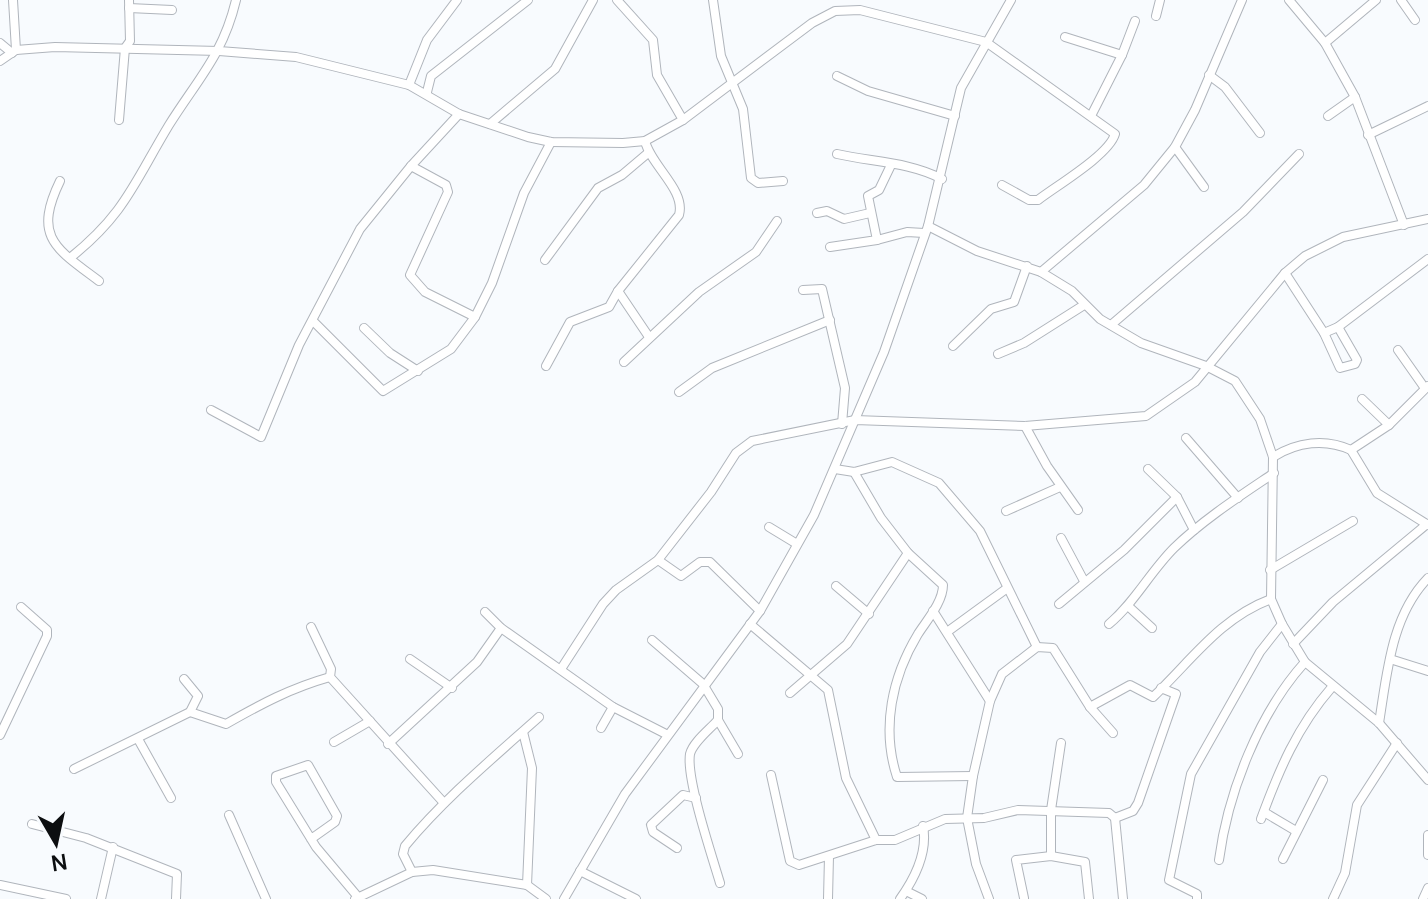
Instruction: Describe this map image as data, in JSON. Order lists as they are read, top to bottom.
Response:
{
  "north": "bottom"
}
